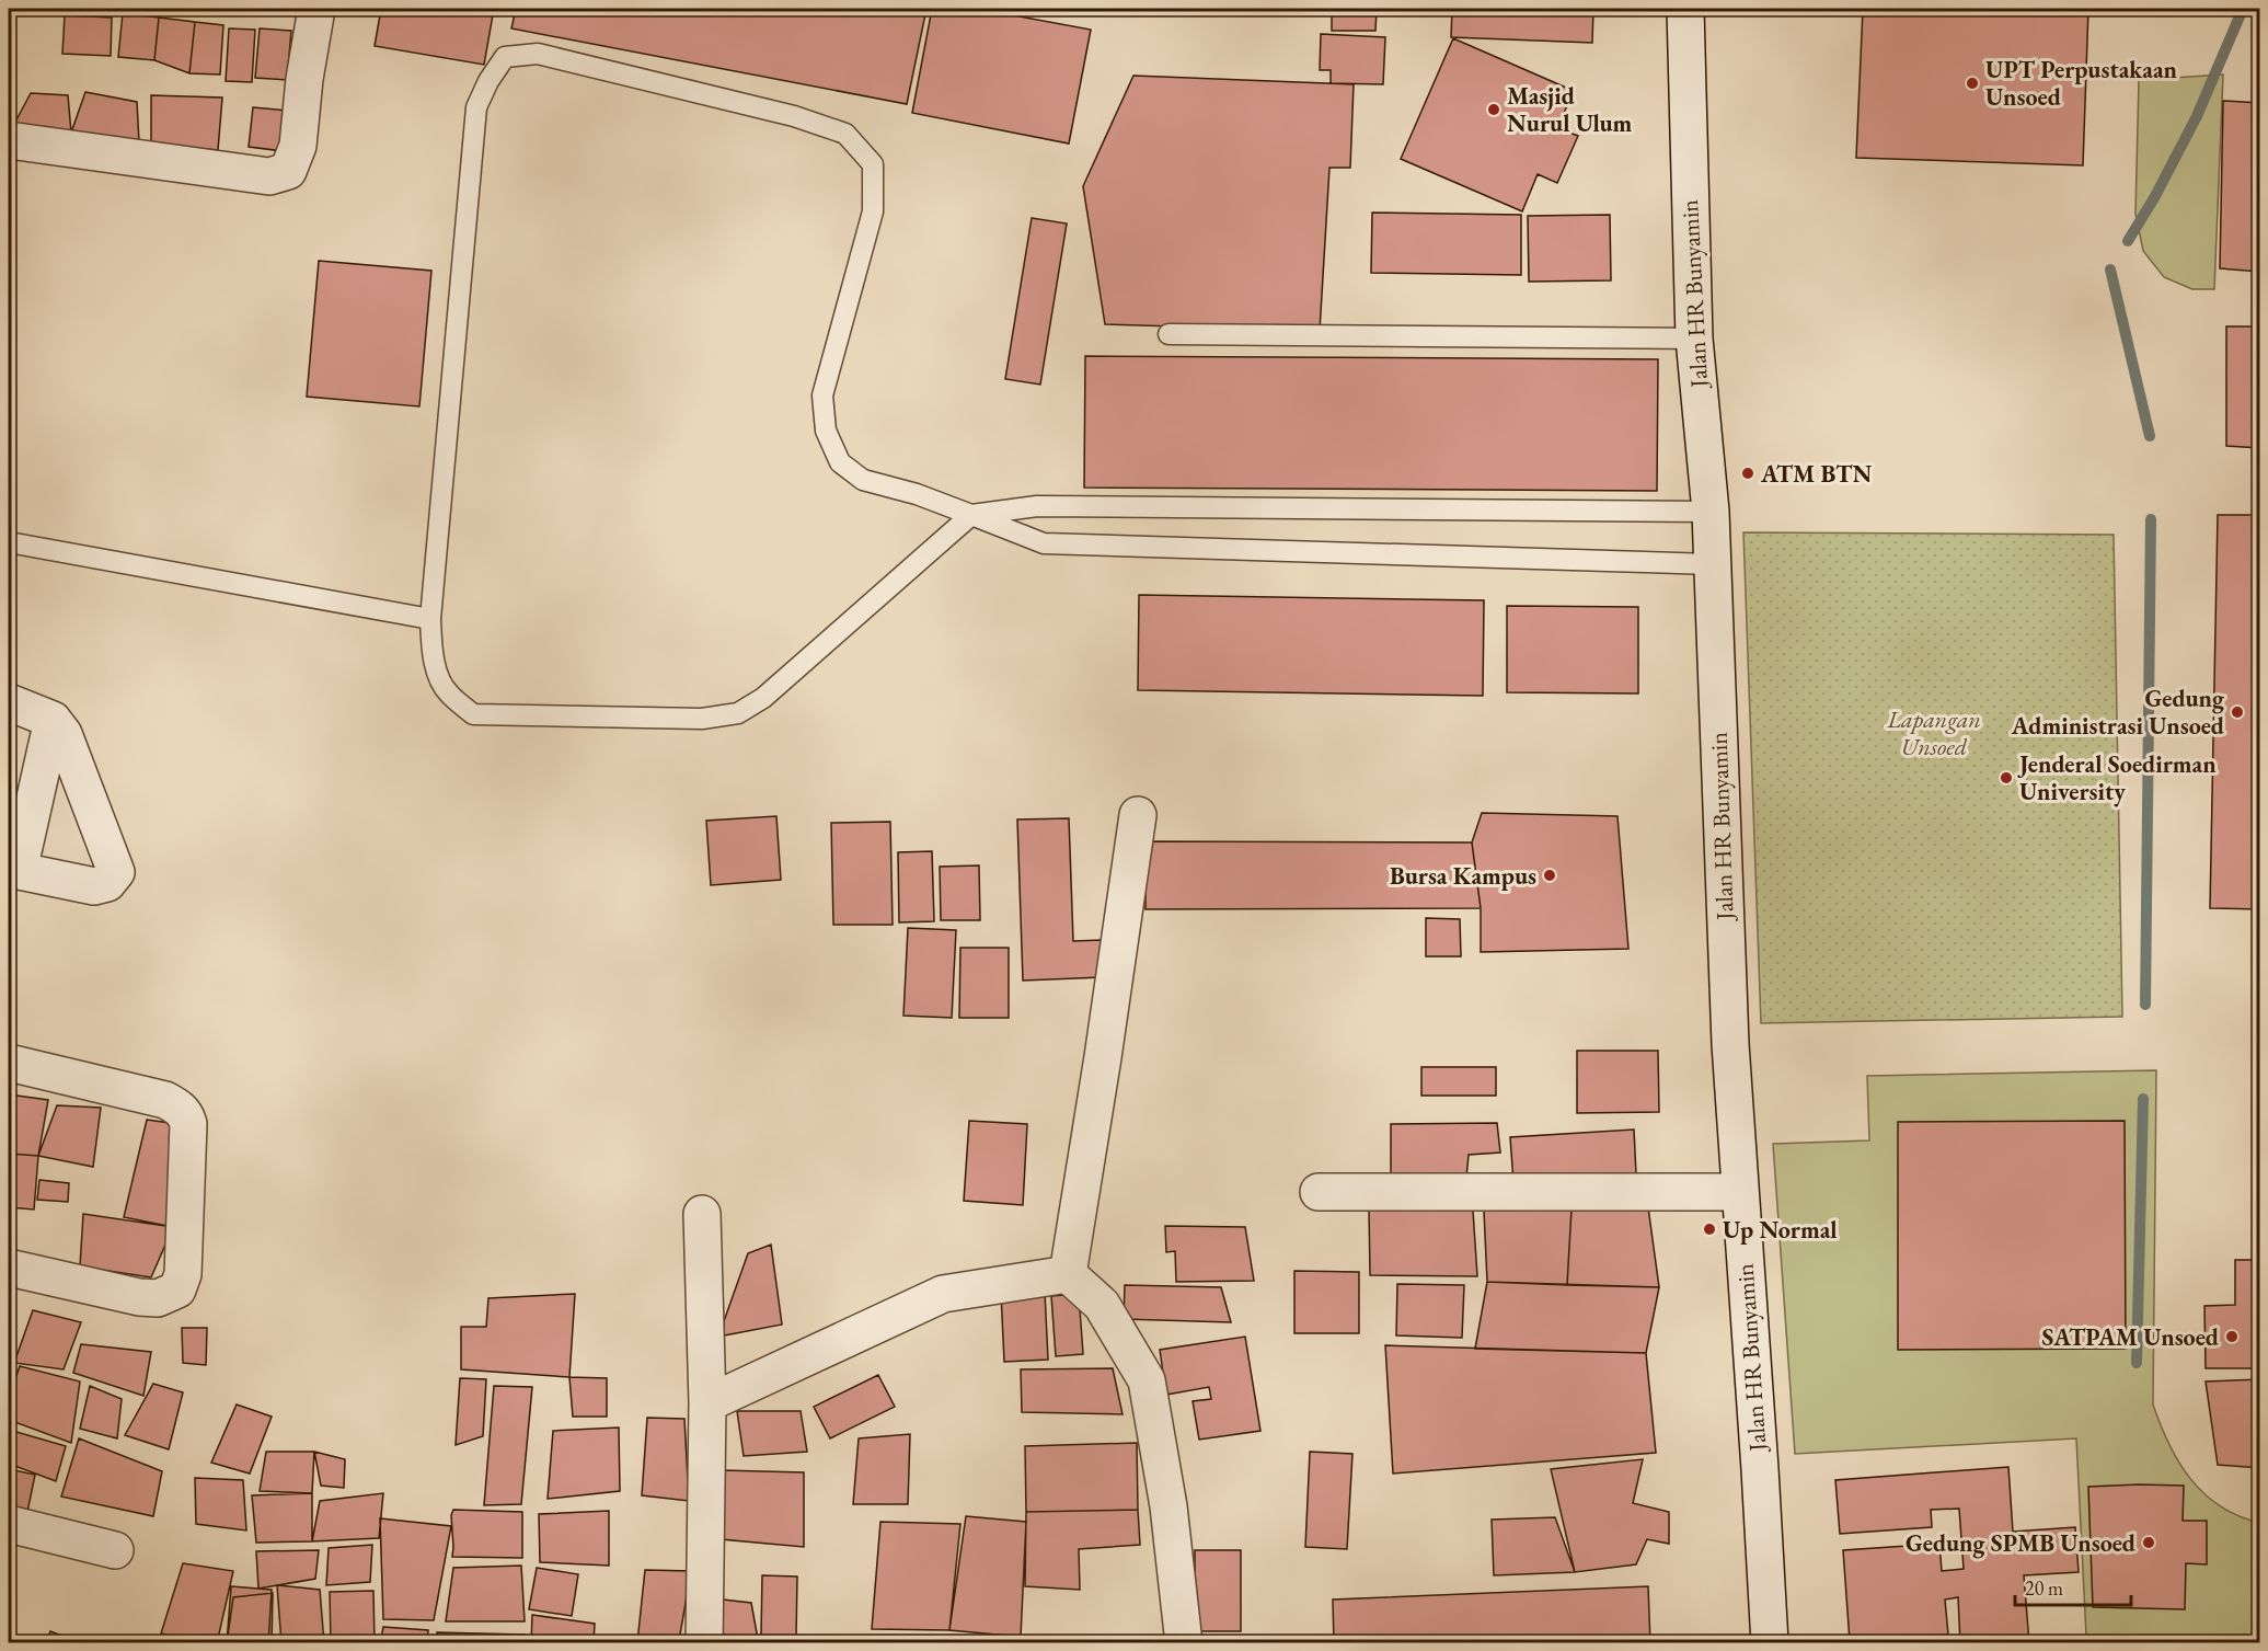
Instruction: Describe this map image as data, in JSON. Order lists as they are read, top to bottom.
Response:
{
  "streets": {
    "street": ["Jalan HR Bunyamin"]
  },
  "parks": ["Lapangan Unsoed"],
  "places": [
    "UPT Perpustakaan Unsoed",
    "Masjid Nurul Ulum",
    "ATM BTN",
    "Gedung Administrasi Unsoed",
    "Jenderal Soedirman University",
    "Bursa Kampus",
    "Up Normal",
    "SATPAM Unsoed",
    "Gedung SPMB Unsoed"
  ],
  "scale_bar": "20 m"
}
